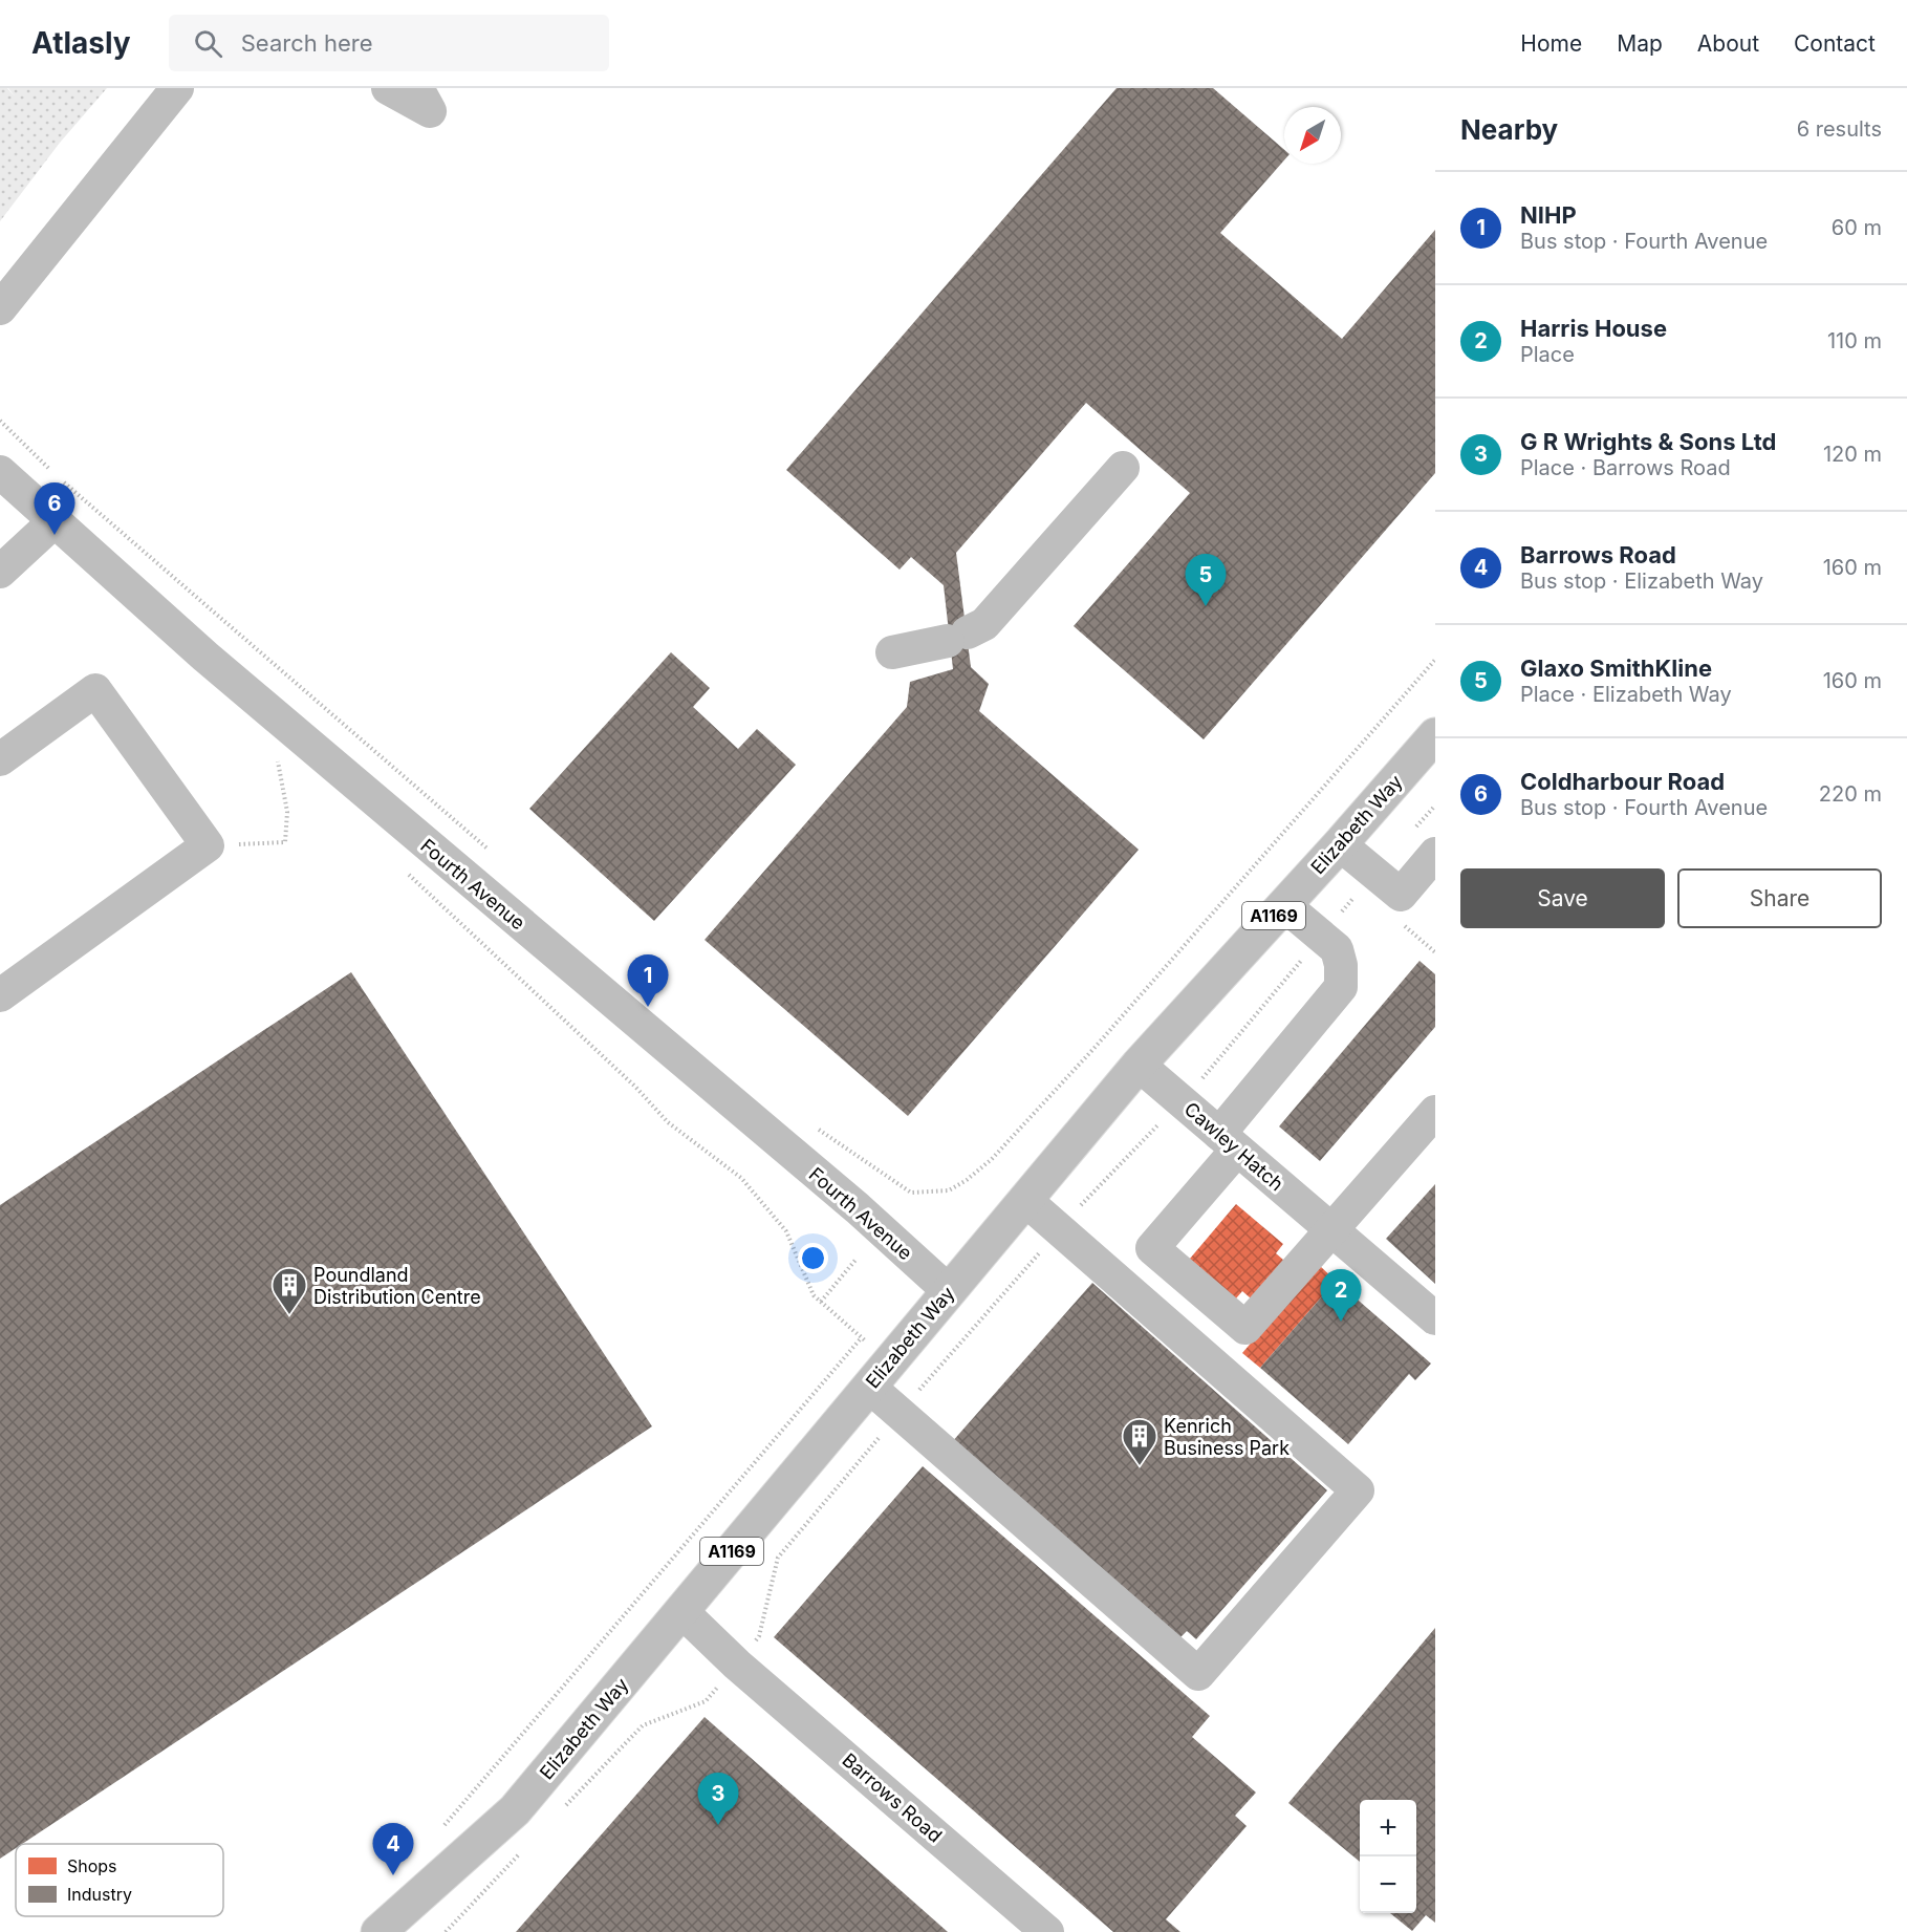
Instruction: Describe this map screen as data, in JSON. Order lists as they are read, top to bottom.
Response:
{
  "streets": {
    "main road": ["Elizabeth Way", "A1169"],
    "street": ["Fourth Avenue", "Cawley Hatch", "Barrows Road"]
  },
  "crossings": [
    ["Elizabeth Way", "Fourth Avenue"],
    ["Elizabeth Way", "Cawley Hatch"],
    ["Elizabeth Way", "Barrows Road"]
  ],
  "places": {
    "building": ["Poundland Distribution Centre", "Kenrich Business Park"]
  },
  "legend": ["Shops", "Industry"],
  "north": "bottom left",
  "page": {
    "header": "Atlasly",
    "search": "Search here",
    "nav": [
      "Home",
      "Map",
      "About",
      "Contact"
    ],
    "heading": ["Nearby", "6 results"],
    "list": [
      {
        "mark": "1",
        "name": "NIHP",
        "note": "Bus stop · Fourth Avenue",
        "value": "60 m"
      },
      {
        "mark": "2",
        "name": "Harris House",
        "note": "Place",
        "value": "110 m"
      },
      {
        "mark": "3",
        "name": "G R Wrights & Sons Ltd",
        "note": "Place · Barrows Road",
        "value": "120 m"
      },
      {
        "mark": "4",
        "name": "Barrows Road",
        "note": "Bus stop · Elizabeth Way",
        "value": "160 m"
      },
      {
        "mark": "5",
        "name": "Glaxo SmithKline",
        "note": "Place · Elizabeth Way",
        "value": "160 m"
      },
      {
        "mark": "6",
        "name": "Coldharbour Road",
        "note": "Bus stop · Fourth Avenue",
        "value": "220 m"
      }
    ],
    "pins": [
      "6",
      "5",
      "1",
      "2",
      "3",
      "4"
    ],
    "buttons": ["Save", "Share"],
    "map_buttons": ["+", "−"]
  }
}
